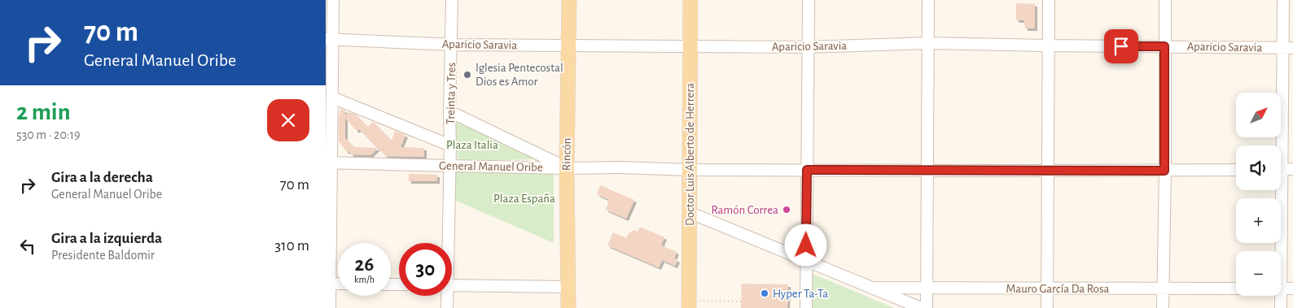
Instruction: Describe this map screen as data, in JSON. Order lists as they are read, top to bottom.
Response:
{
  "streets": {
    "main road": ["Rincón", "Doctor Luis Alberto de Herrera"],
    "street": [
      "Aparicio Saravia",
      "Treinta y Tres",
      "General Manuel Oribe",
      "Mauro García Da Rosa"
    ]
  },
  "crossings": [
    ["Aparicio Saravia", "Treinta y Tres"],
    ["Aparicio Saravia", "Rincón"],
    ["Aparicio Saravia", "Doctor Luis Alberto de Herrera"],
    ["Treinta y Tres", "General Manuel Oribe"],
    ["Rincón", "General Manuel Oribe"],
    ["Doctor Luis Alberto de Herrera", "General Manuel Oribe"]
  ],
  "parks": ["Plaza Italia", "Plaza España"],
  "places": ["Iglesia Pentecostal Dios es Amor", "Ramón Correa", "Hyper Ta-Ta"],
  "north": "top right",
  "page": {
    "turn": ["70 m", "General Manuel Oribe"],
    "heading": ["2 min", "530 m · 20:19"],
    "map_buttons": ["+", "−"],
    "list": [
      {
        "name": "Gira a la derecha",
        "note": "General Manuel Oribe",
        "value": "70 m"
      },
      {
        "name": "Gira a la izquierda",
        "note": "Presidente Baldomir",
        "value": "310 m"
      }
    ],
    "speed": "26 km/h",
    "limit": "30"
  }
}
